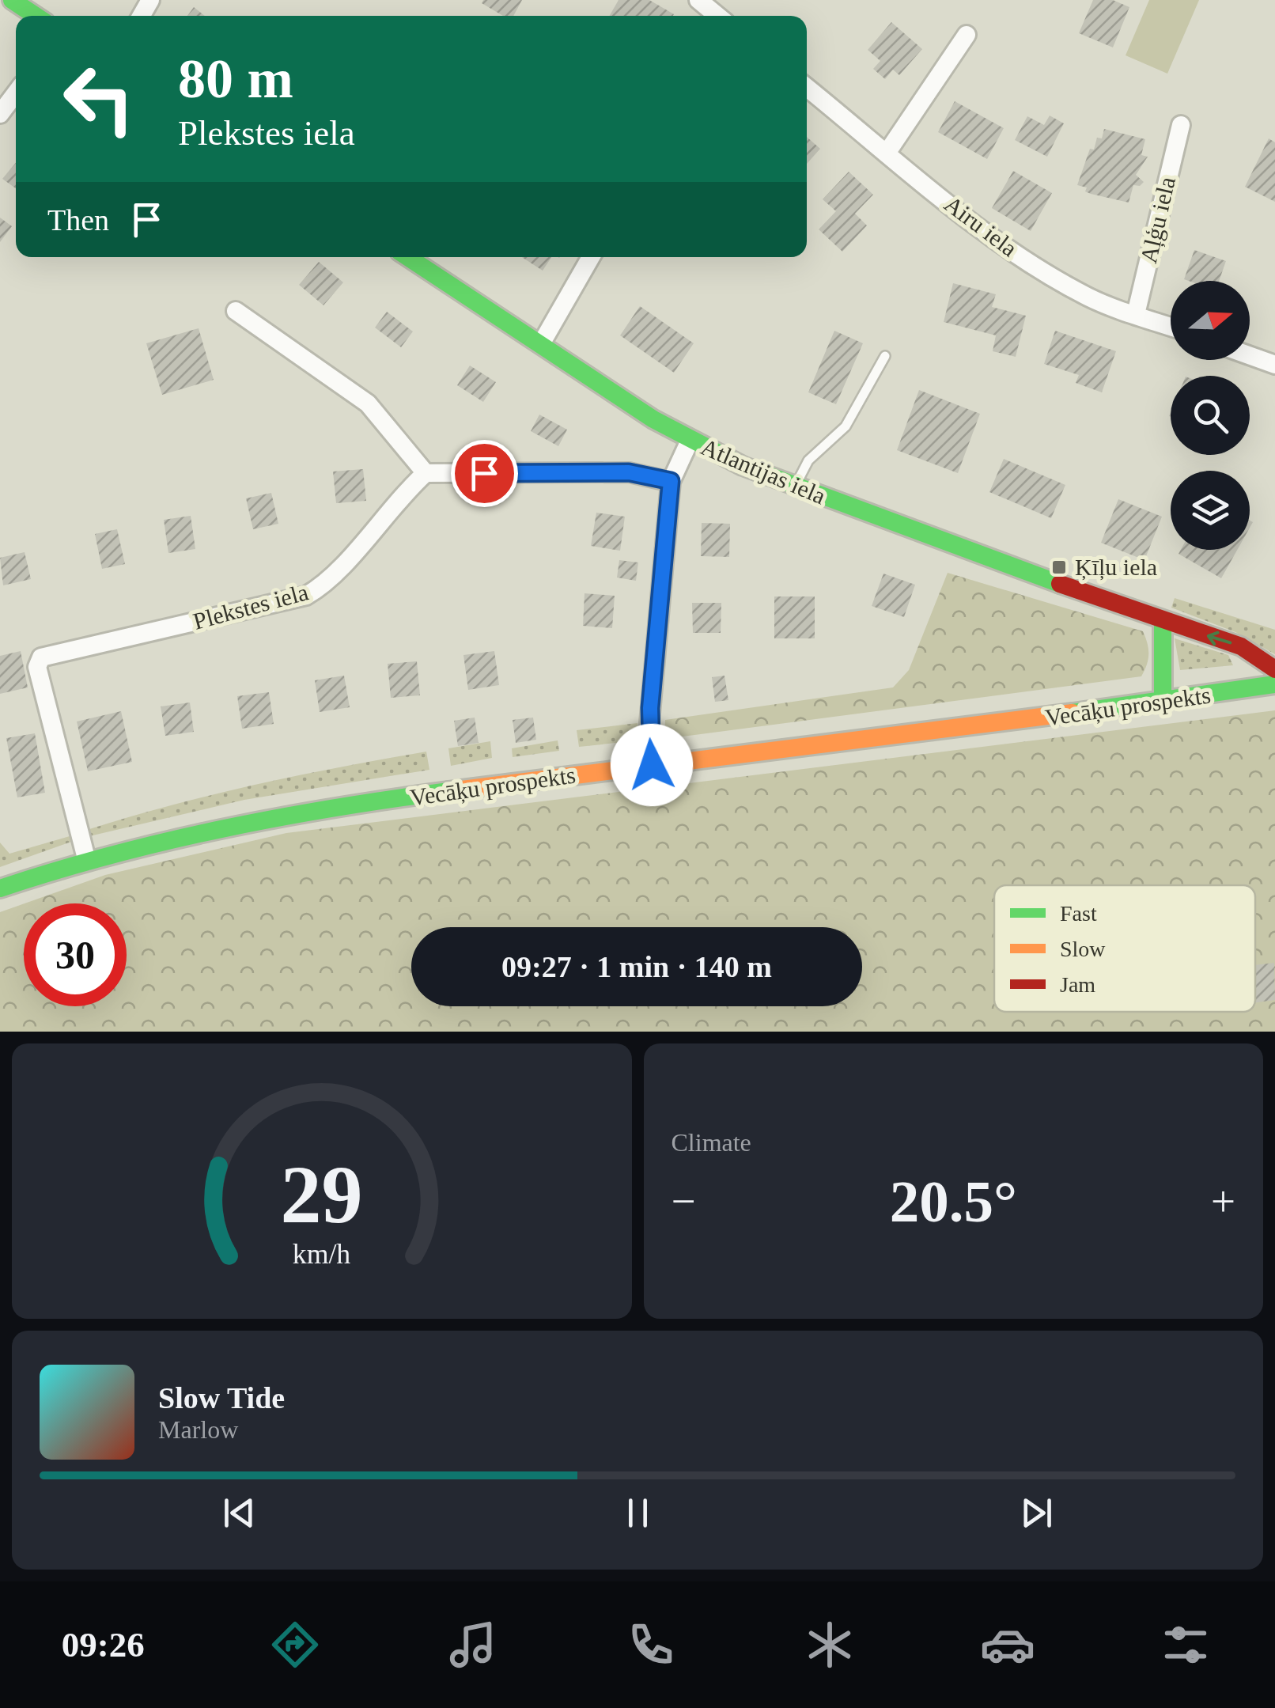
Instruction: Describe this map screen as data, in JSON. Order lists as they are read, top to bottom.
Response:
{
  "streets": {
    "main road": ["Atlantijas iela", "Vecāķu prospekts"],
    "street": ["Aļģu iela", "Airu iela", "Plekstes iela"]
  },
  "crossings": [
    ["Aļģu iela", "Airu iela"],
    ["Plekstes iela", "Vecāķu prospekts"]
  ],
  "places": {
    "transit": ["Ķīļu iela"]
  },
  "legend": ["Fast", "Slow", "Jam"],
  "north": "right",
  "page": {
    "turn": ["80 m", "Plekstes iela"],
    "then": "Then",
    "limit": "30",
    "trip": "09:27 · 1 min · 140 m",
    "tile": "Climate",
    "heat": ["−", "20.5°", "+"],
    "song": ["Slow Tide", "Marlow"],
    "tabs": "09:26",
    "gauge": ["29", "km/h"]
  }
}
